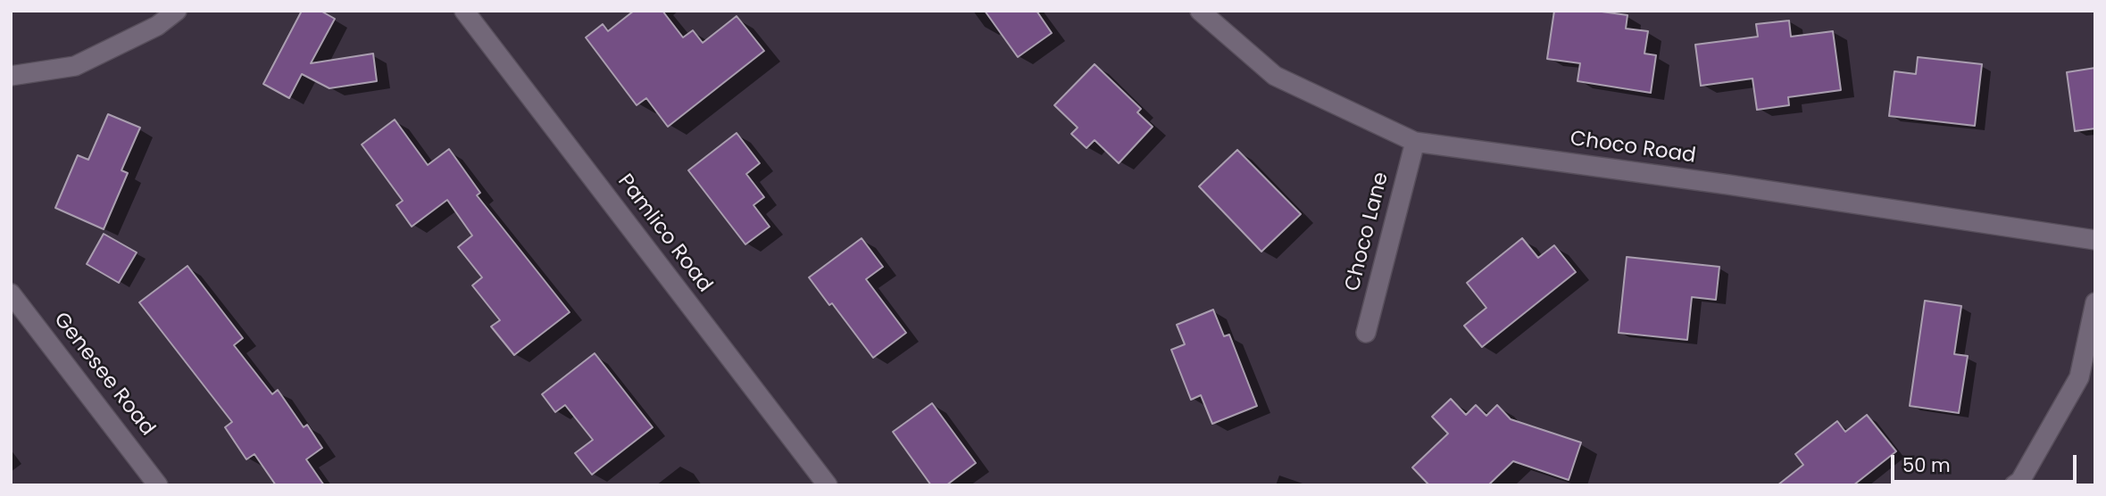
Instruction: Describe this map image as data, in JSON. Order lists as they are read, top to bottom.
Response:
{
  "streets": {
    "street": [
      "Choco Road",
      "Choco Lane",
      "Pamlico Road",
      "Genesee Road"
    ]
  },
  "crossings": [
    ["Choco Road", "Choco Lane"]
  ],
  "scale_bar": "50 m"
}
